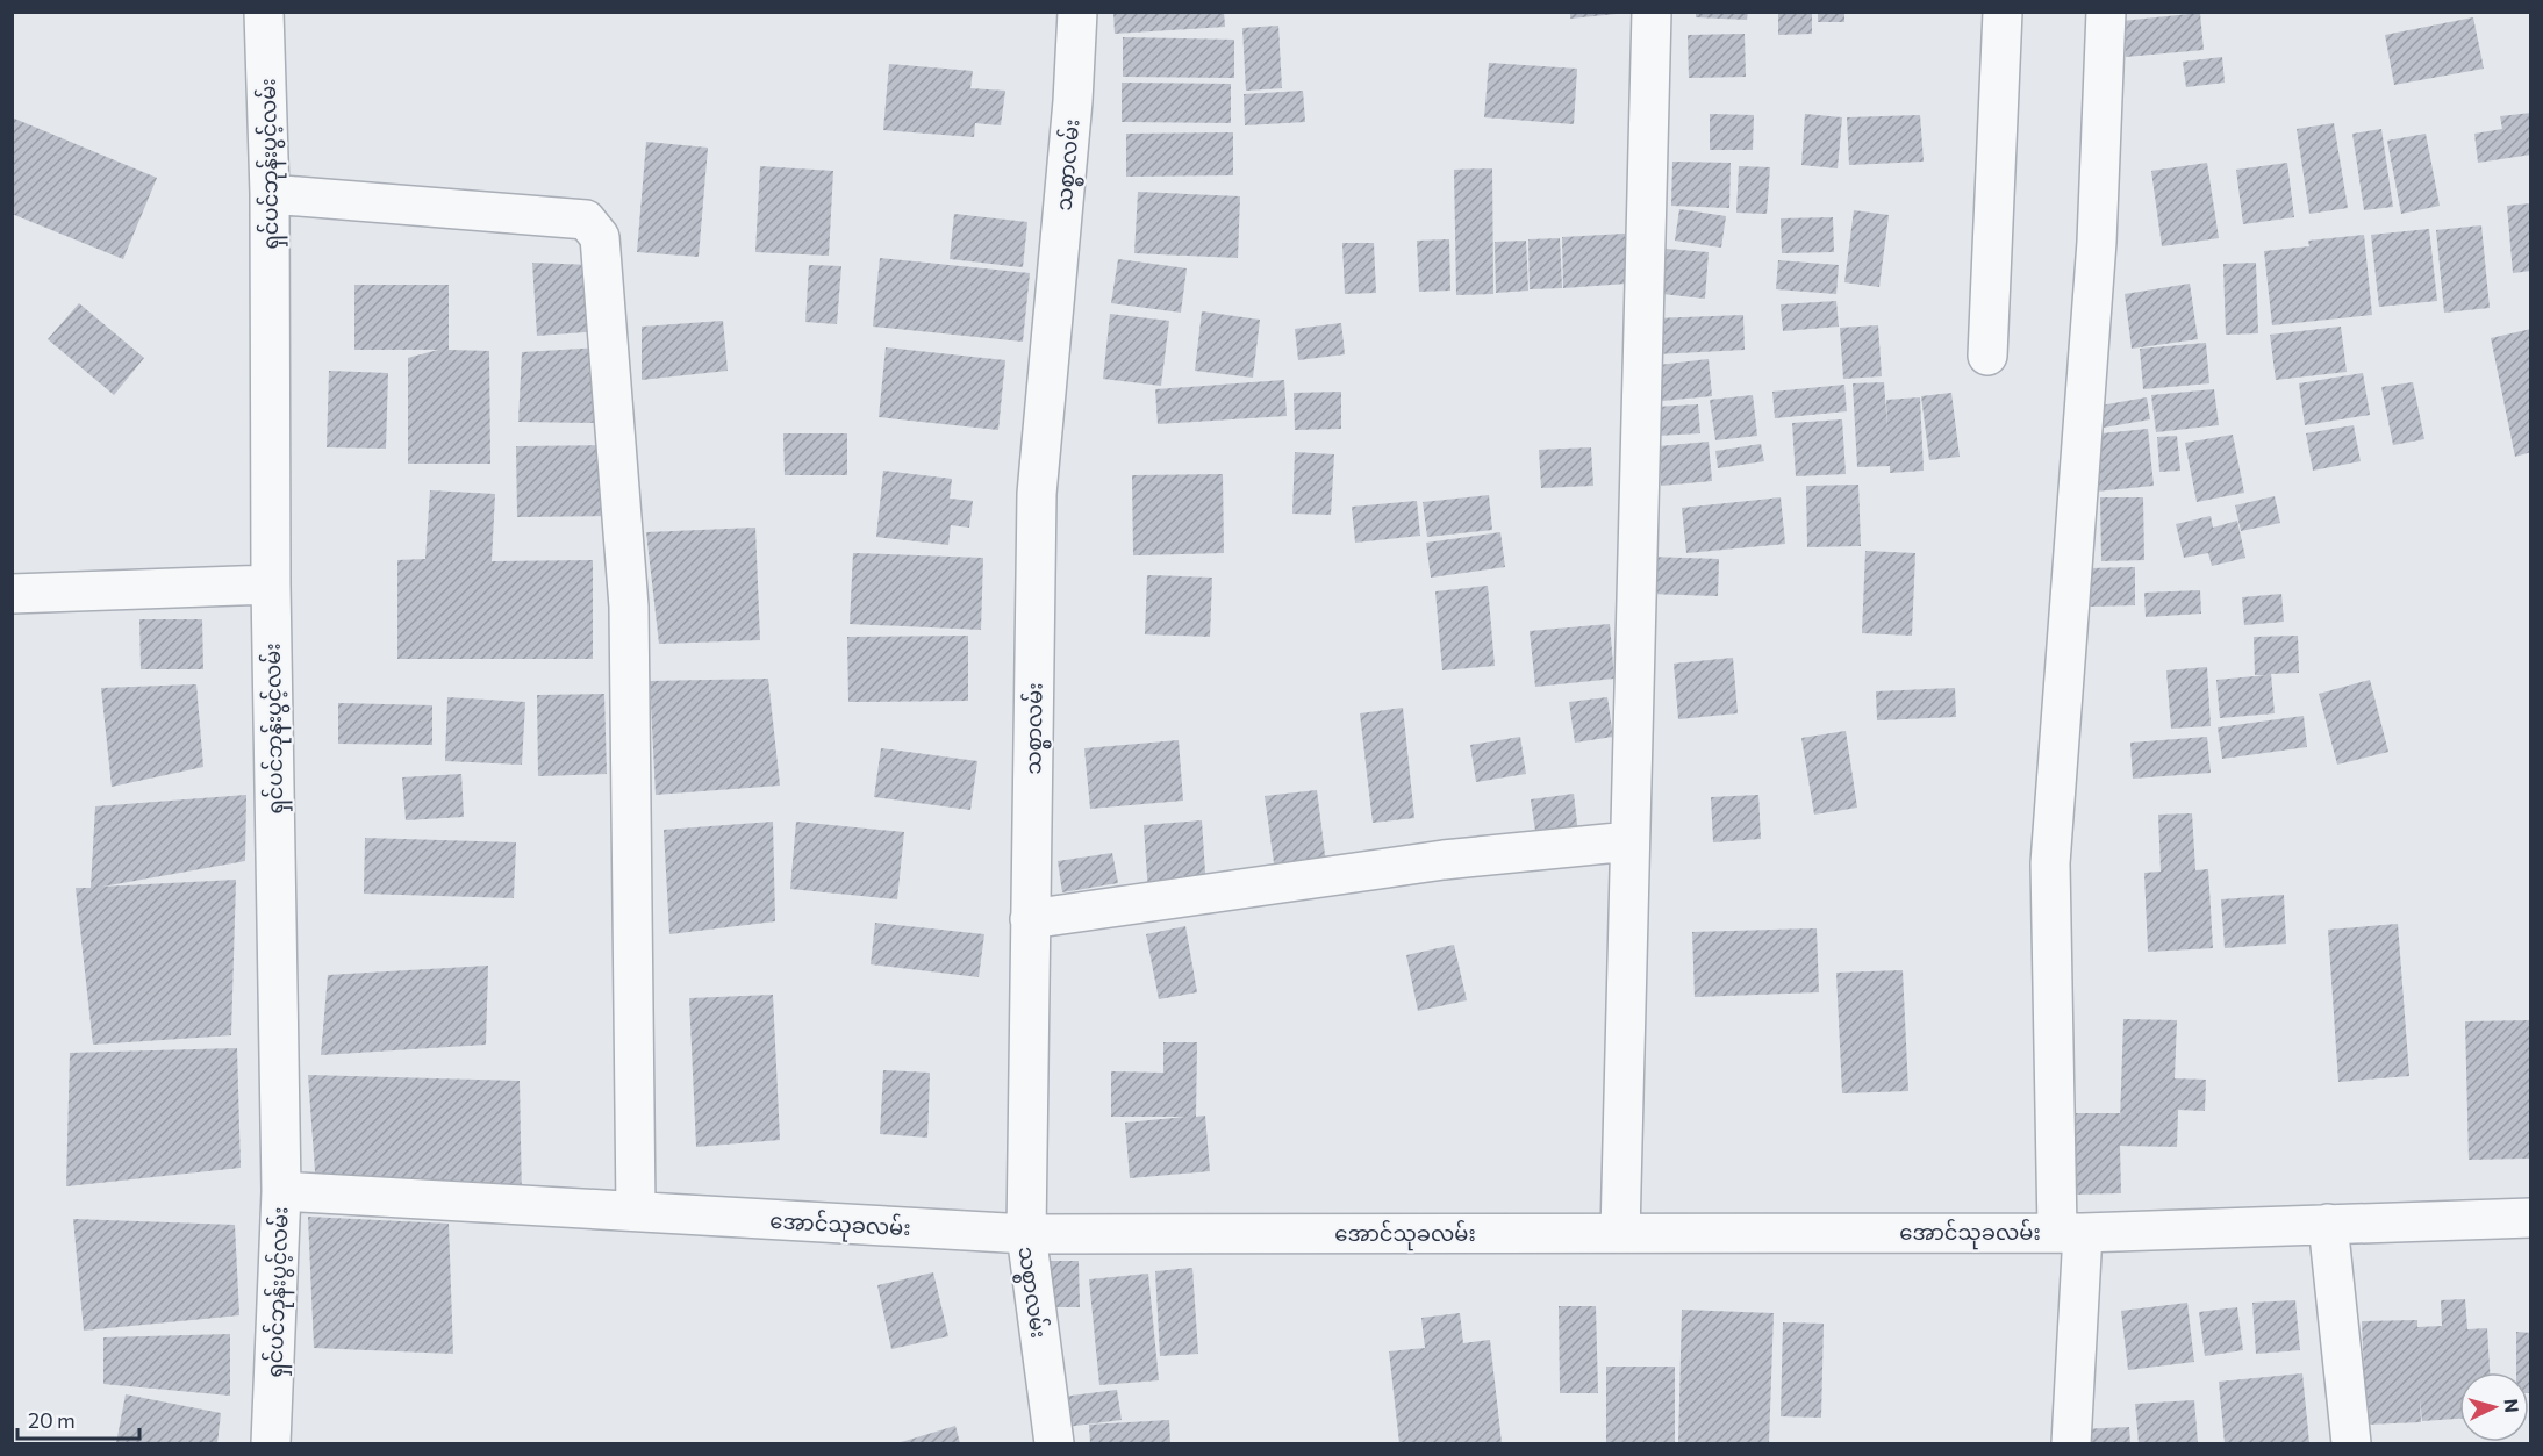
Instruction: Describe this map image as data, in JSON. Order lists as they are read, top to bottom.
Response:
{
  "streets": {
    "street": ["ရှင်ပင်ဘုန်းပွင့်လမ်း", "သစ္စာလမ်း", "အောင်သုခလမ်း"]
  },
  "crossings": [
    ["ရှင်ပင်ဘုန်းပွင့်လမ်း", "အောင်သုခလမ်း"],
    ["သစ္စာလမ်း", "အောင်သုခလမ်း"]
  ],
  "scale_bar": "20 m",
  "north": "right"
}
